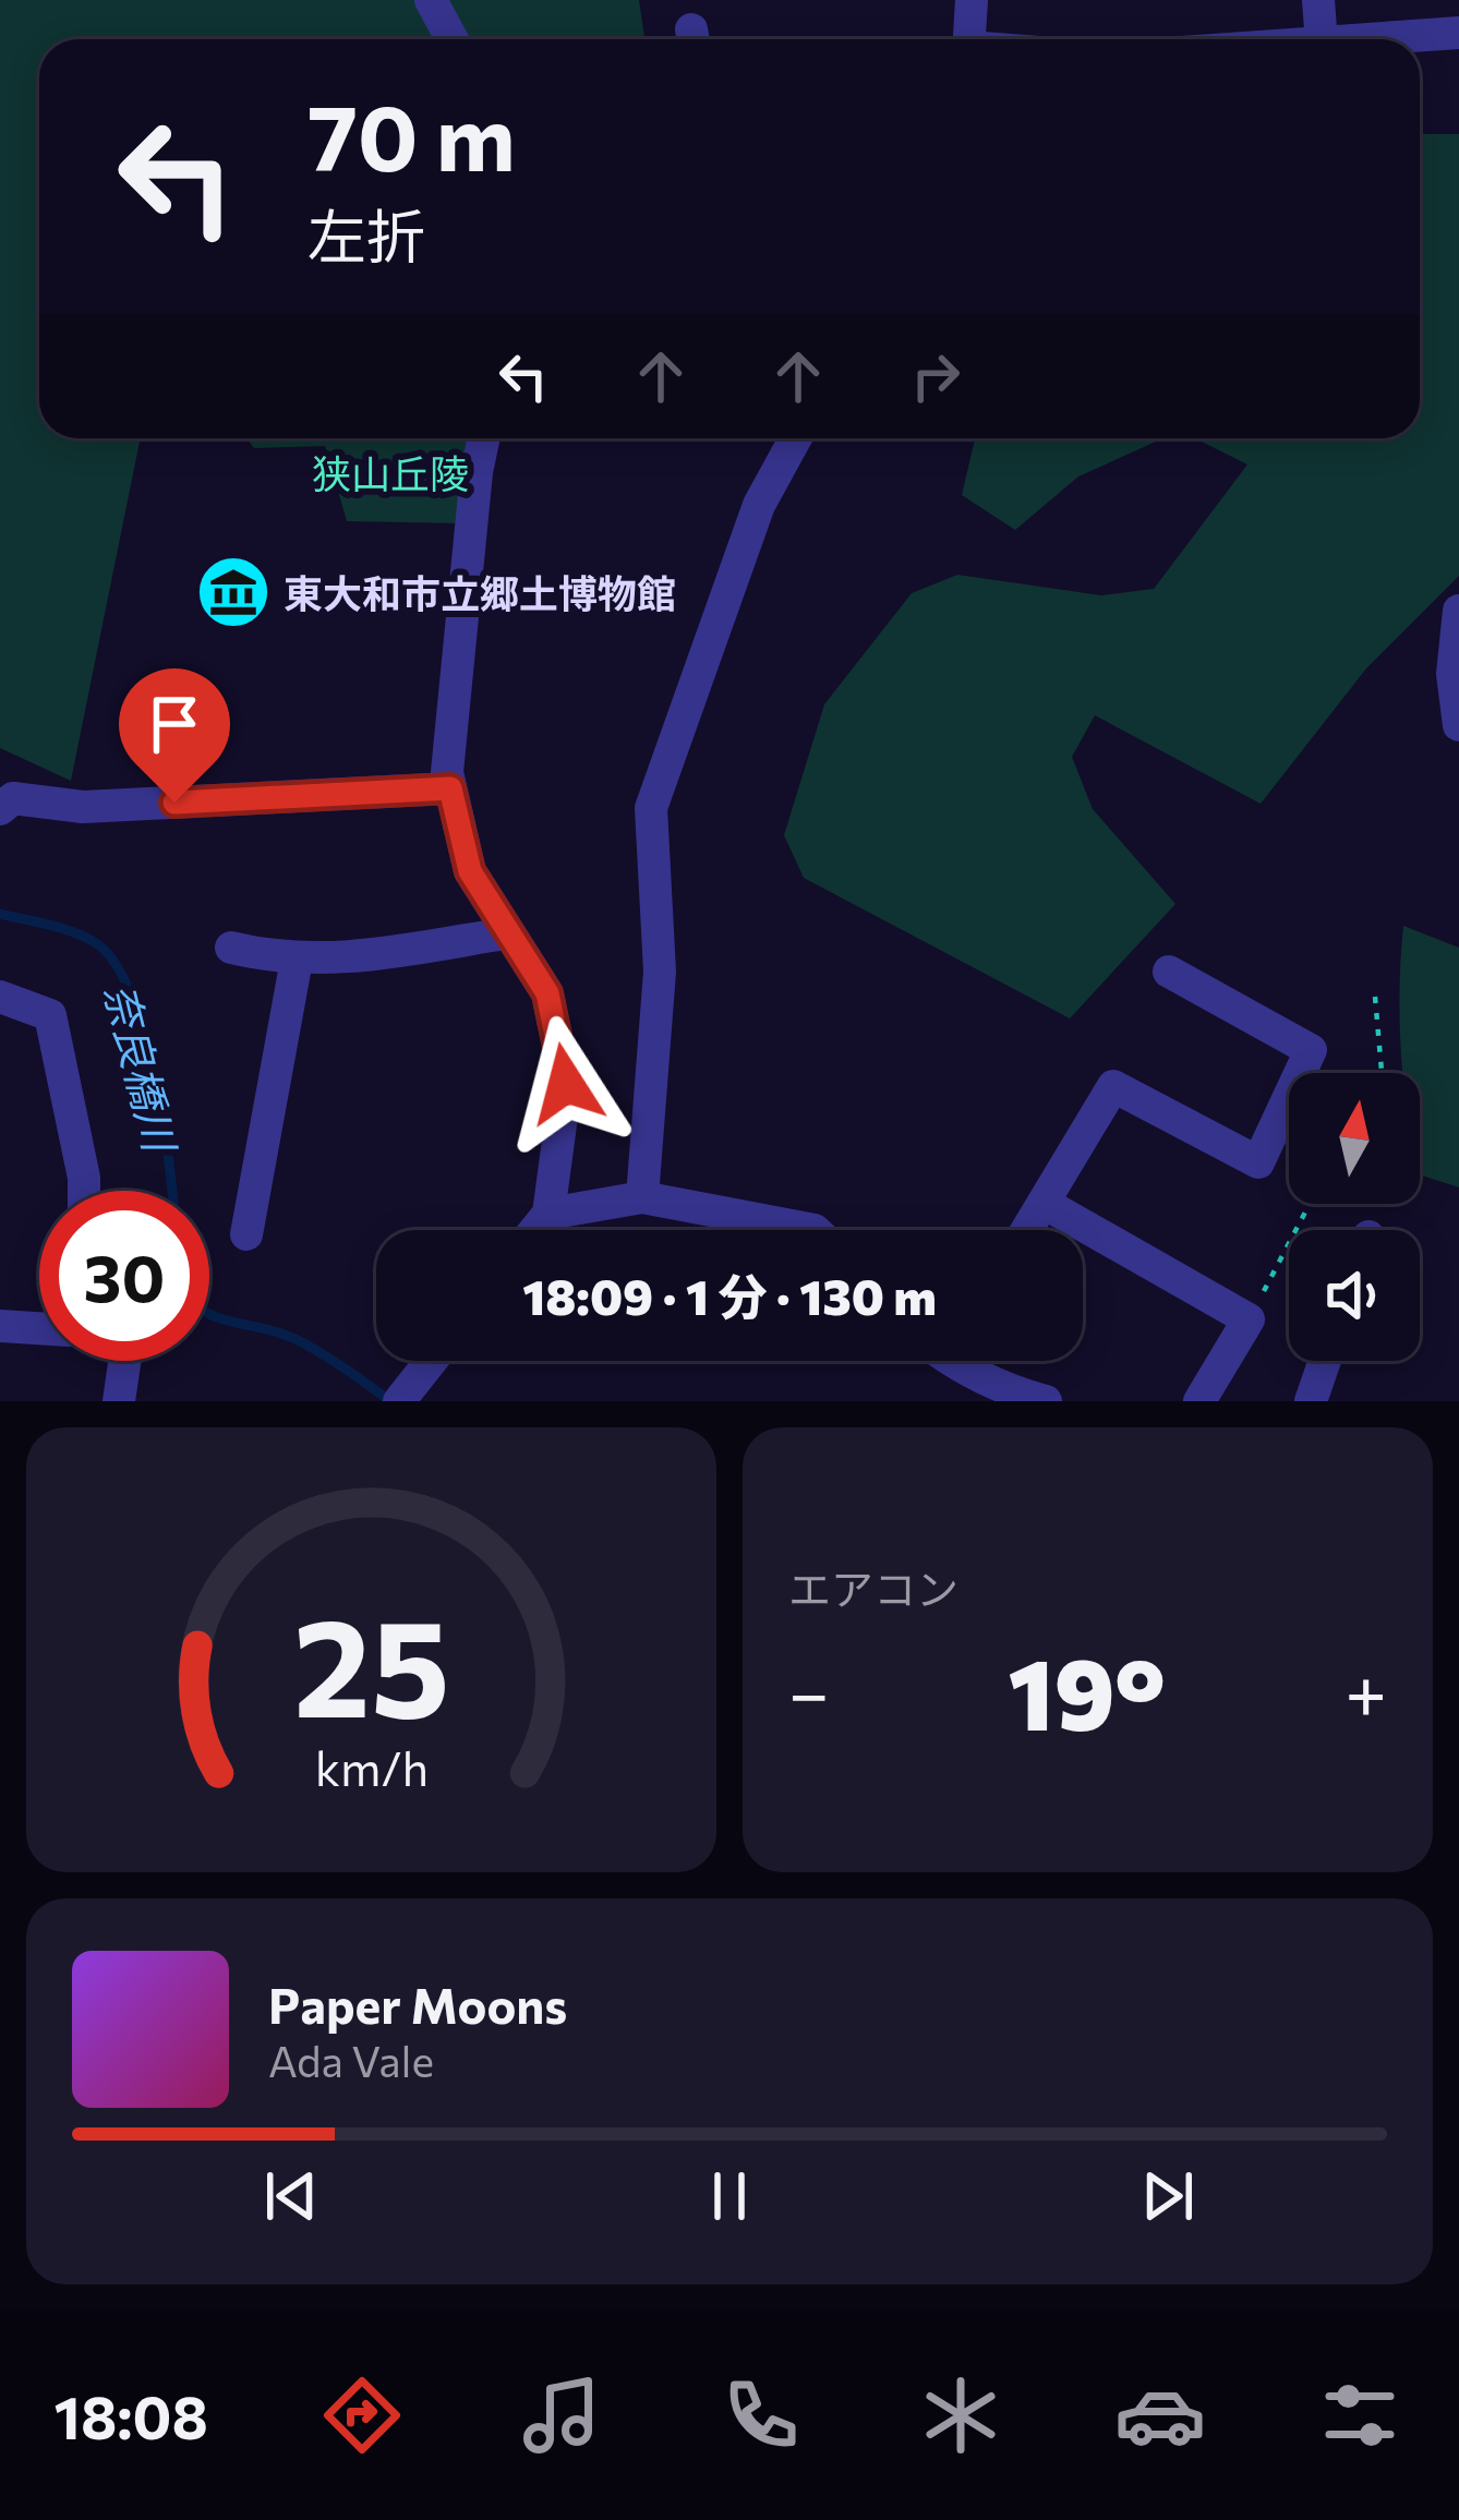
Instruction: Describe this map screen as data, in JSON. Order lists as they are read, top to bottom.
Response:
{
  "water": ["奈良橋川"],
  "parks": ["狭山丘陵"],
  "places": {
    "museum": ["東大和市立郷土博物館"]
  },
  "north": "top",
  "page": {
    "turn": ["70 m", "左折"],
    "limit": "30",
    "trip": "18:09 · 1 分 · 130 m",
    "tile": "エアコン",
    "heat": ["−", "19°", "+"],
    "song": ["Paper Moons", "Ada Vale"],
    "tabs": "18:08",
    "gauge": ["25", "km/h"]
  }
}
